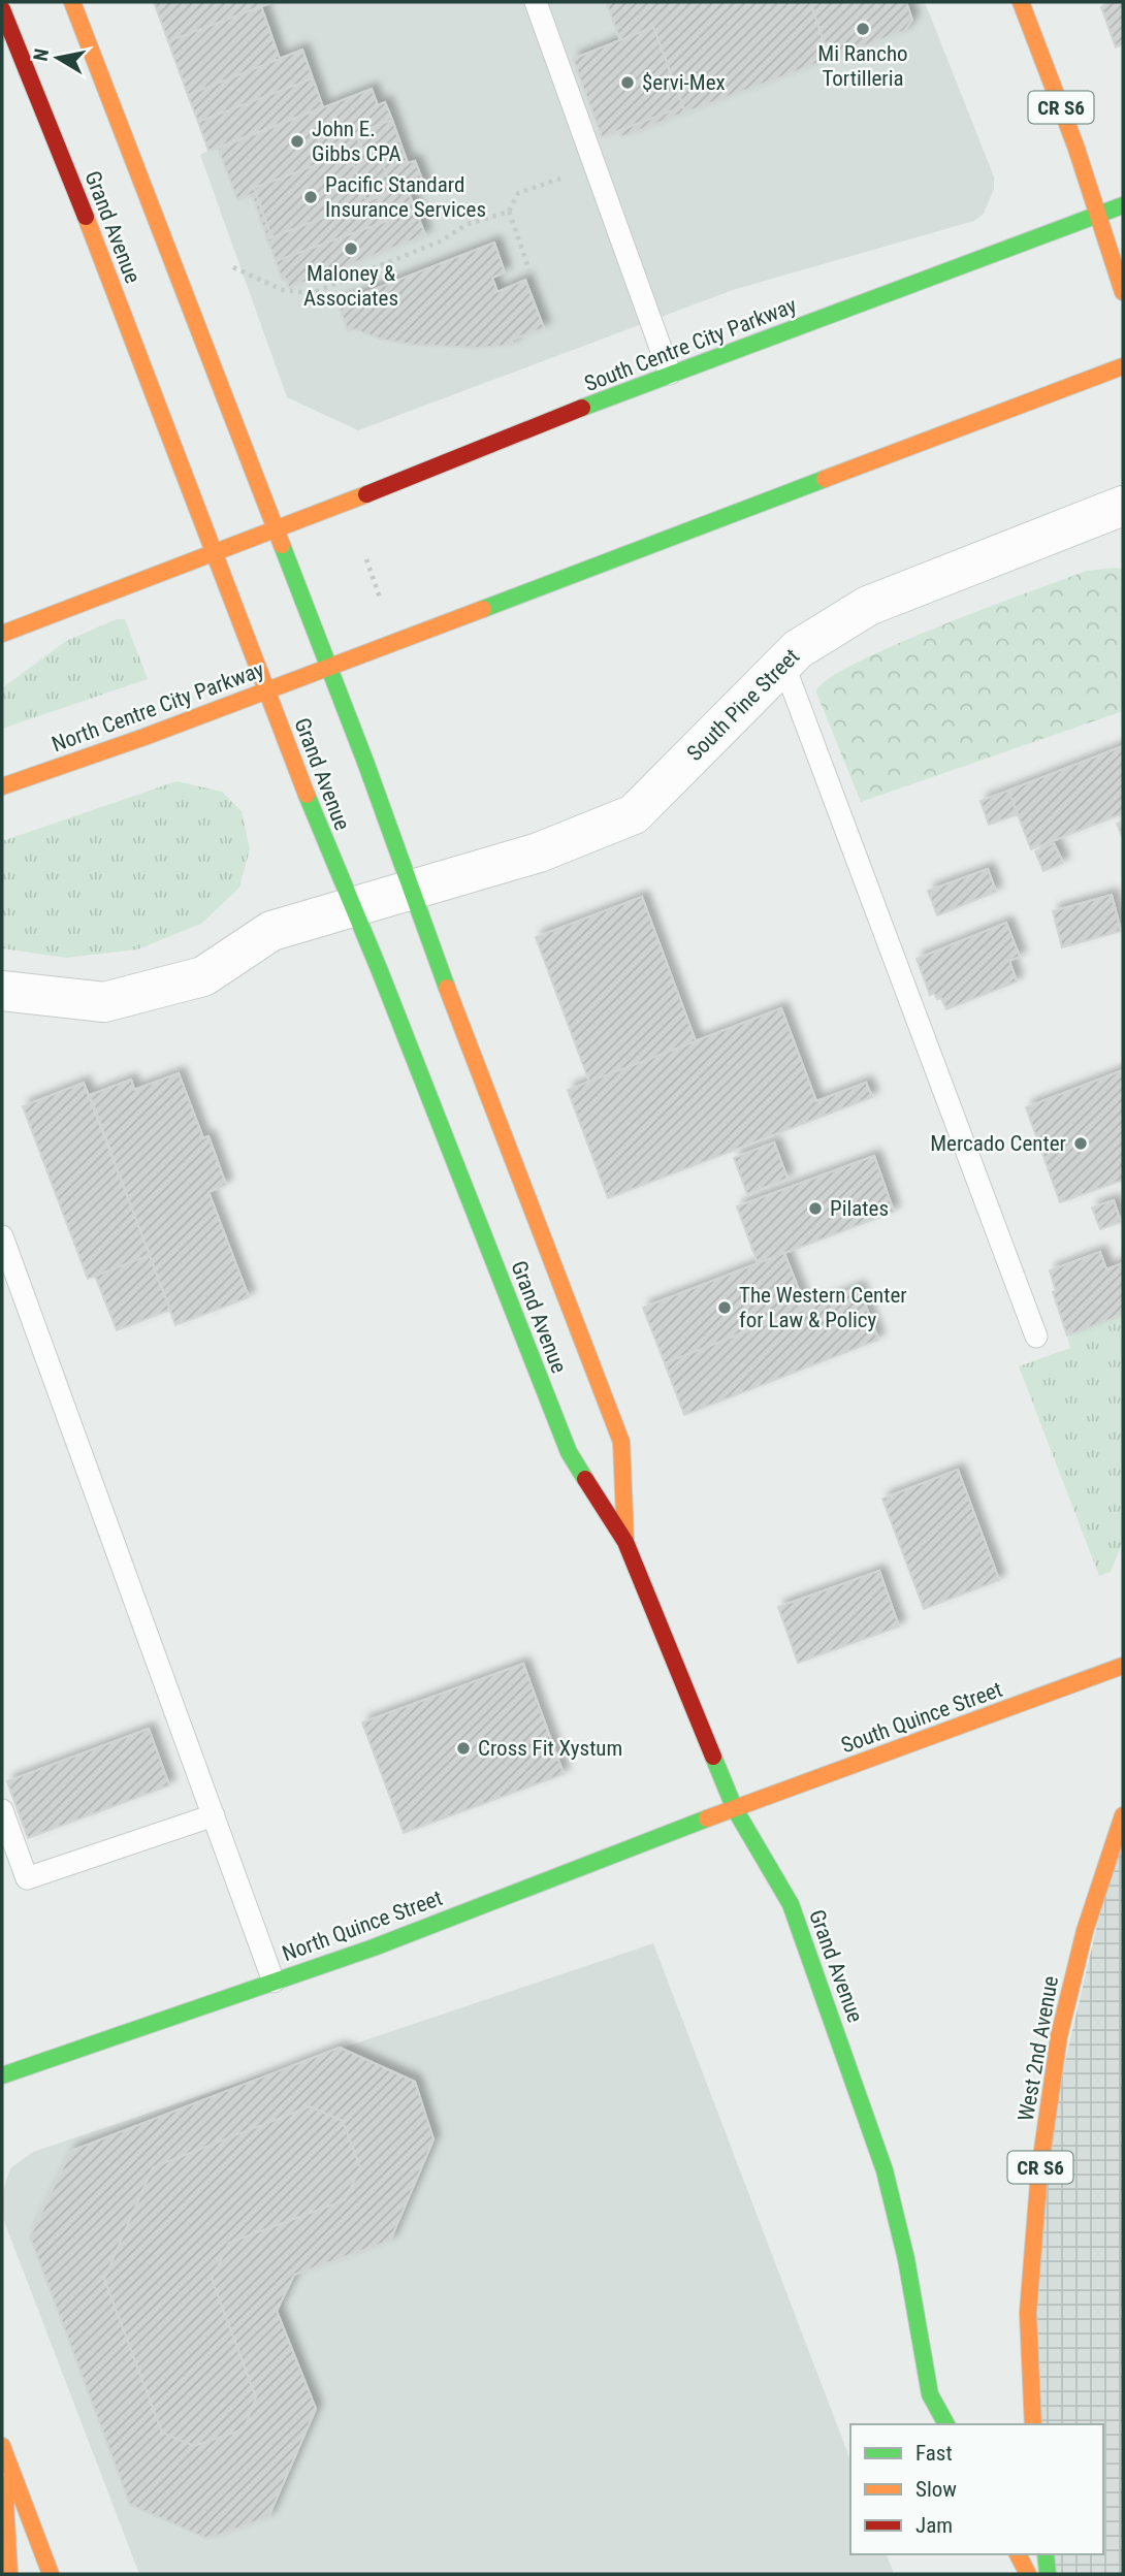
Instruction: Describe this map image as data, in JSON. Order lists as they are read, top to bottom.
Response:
{
  "streets": {
    "main road": [
      "CR S6",
      "Grand Avenue",
      "South Centre City Parkway",
      "North Centre City Parkway",
      "South Quince Street",
      "North Quince Street",
      "West 2nd Avenue"
    ],
    "street": ["South Pine Street"]
  },
  "crossings": [
    ["CR S6", "South Centre City Parkway"],
    ["Grand Avenue", "South Centre City Parkway"],
    ["Grand Avenue", "South Pine Street"],
    ["Grand Avenue", "North Centre City Parkway"],
    ["Grand Avenue", "South Quince Street"],
    ["Grand Avenue", "North Quince Street"],
    ["South Quince Street", "North Quince Street"]
  ],
  "places": [
    "Mi Rancho Tortilleria",
    "$ervi-Mex",
    "John E. Gibbs CPA",
    "Pacific Standard Insurance Services",
    "Maloney & Associates",
    "Mercado Center",
    "Pilates",
    "The Western Center for Law & Policy",
    "Cross Fit Xystum"
  ],
  "legend": ["Fast", "Slow", "Jam"],
  "north": "left"
}
